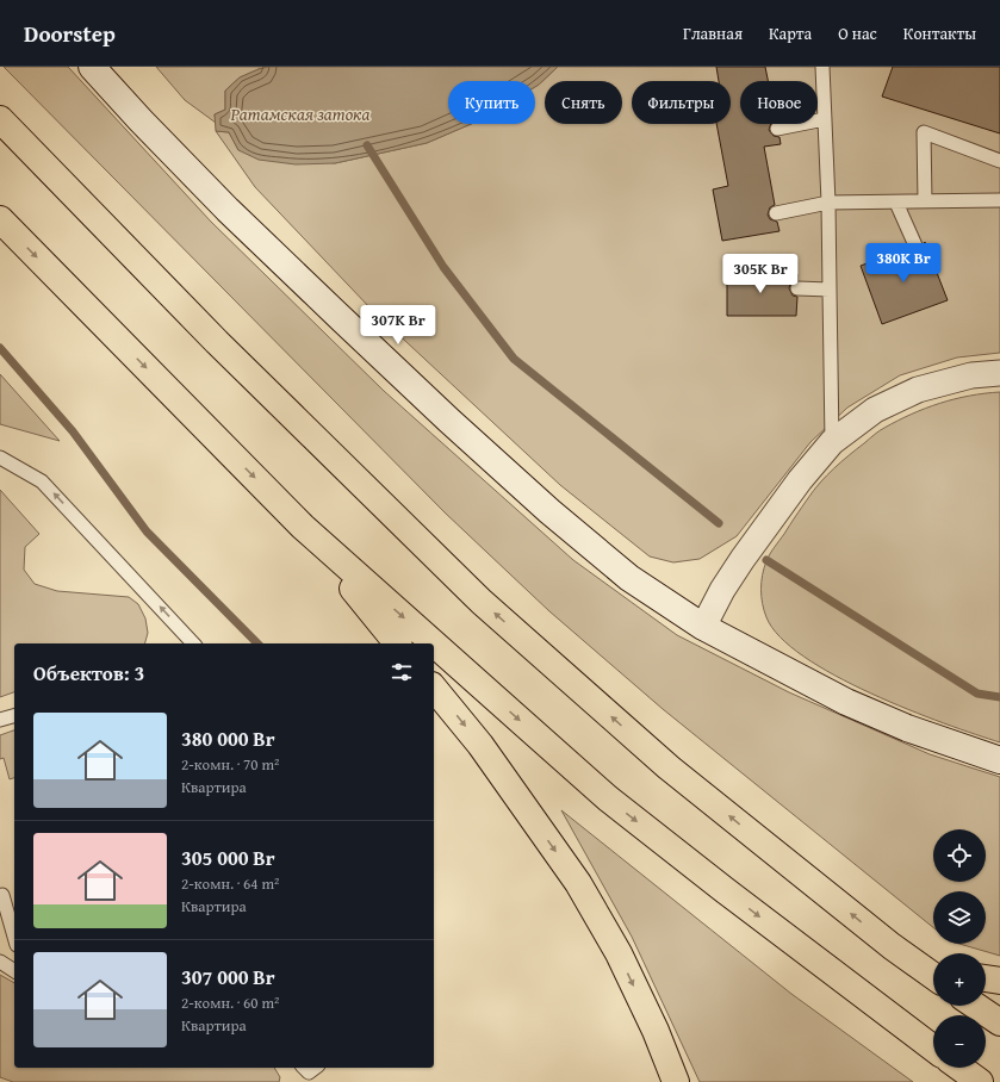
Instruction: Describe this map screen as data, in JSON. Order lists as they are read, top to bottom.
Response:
{
  "water": ["Ратамская затока"],
  "page": {
    "header": "Doorstep",
    "nav": [
      "Главная",
      "Карта",
      "О нас",
      "Контакты"
    ],
    "chip": [
      "Купить",
      "Снять",
      "Фильтры",
      "Новое"
    ],
    "price": ["380K Br", "305K Br", "307K Br"],
    "heading": "Объектов: 3",
    "list": [
      {
        "name": "380 000 Br",
        "note": "2-комн. · 70 m² · Квартира"
      },
      {
        "name": "305 000 Br",
        "note": "2-комн. · 64 m² · Квартира"
      },
      {
        "name": "307 000 Br",
        "note": "2-комн. · 60 m² · Квартира"
      }
    ],
    "map_buttons": ["+", "−"]
  }
}
